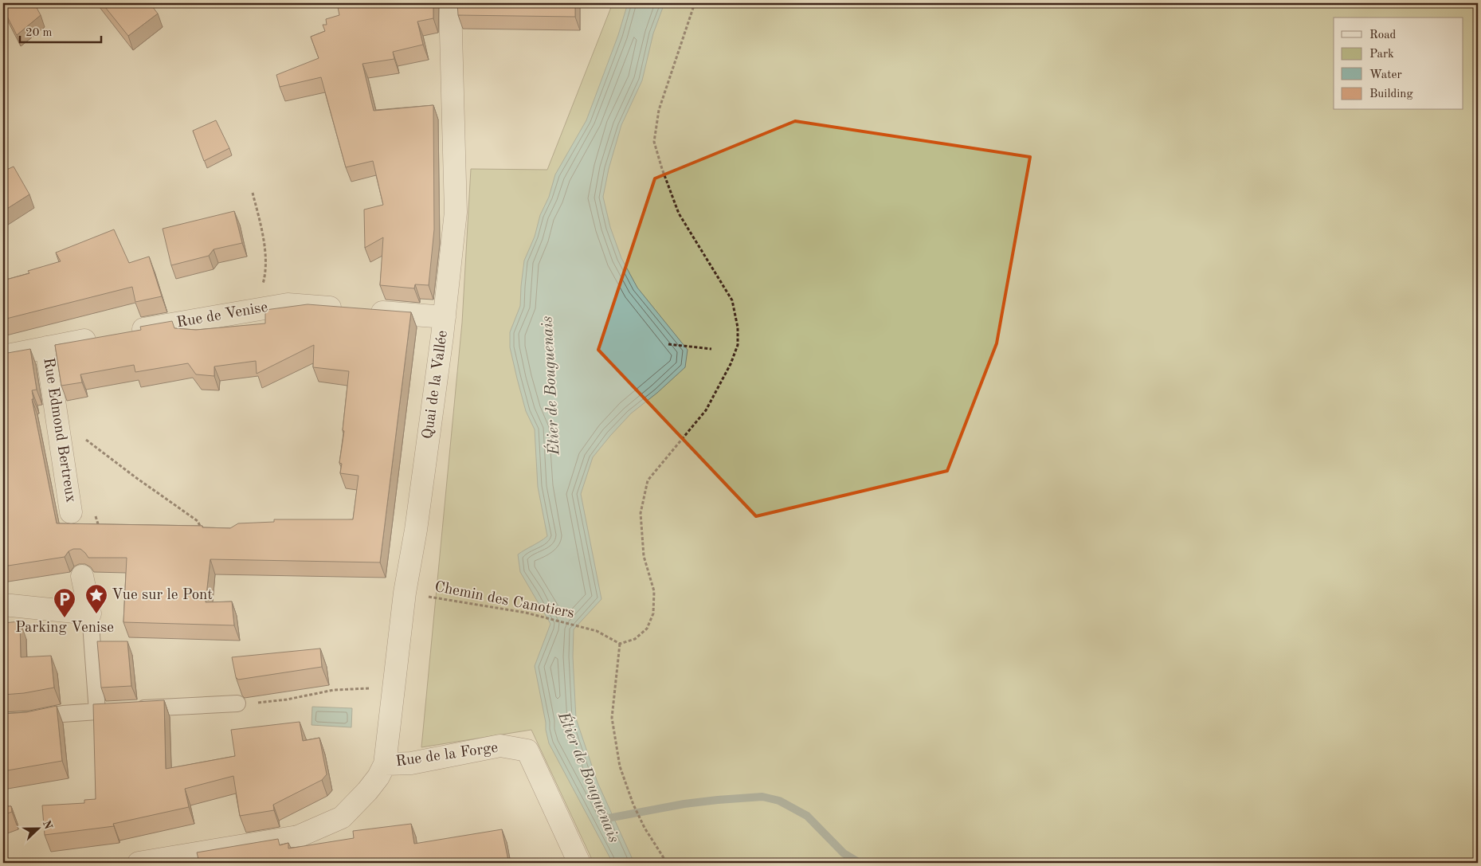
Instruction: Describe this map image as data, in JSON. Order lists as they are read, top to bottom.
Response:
{
  "streets": {
    "street": [
      "Rue de Venise",
      "Quai de la Vallée",
      "Rue Edmond Bertreux",
      "Rue de la Forge"
    ],
    "path": ["Chemin des Canotiers"]
  },
  "crossings": [
    ["Rue de Venise", "Quai de la Vallée"],
    ["Quai de la Vallée", "Chemin des Canotiers"],
    ["Quai de la Vallée", "Rue de la Forge"]
  ],
  "water": ["Étier de Bouguenais"],
  "places": {
    "place": ["Vue sur le Pont"],
    "parking": ["Parking Venise"]
  },
  "legend": [
    "Road",
    "Park",
    "Water",
    "Building"
  ],
  "scale_bar": "20 m",
  "north": "right"
}
